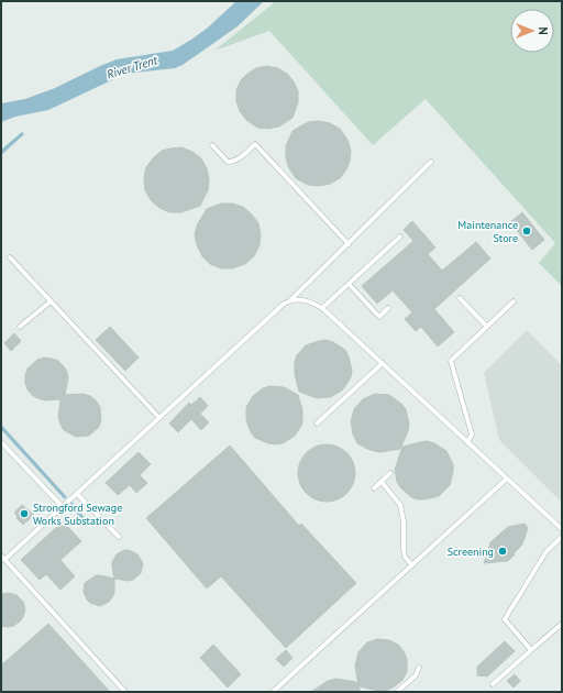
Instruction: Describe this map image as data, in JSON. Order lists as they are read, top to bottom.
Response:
{
  "water": ["River Trent"],
  "places": ["Maintenance Store", "Strongford Sewage Works Substation", "Screening"],
  "north": "right"
}
